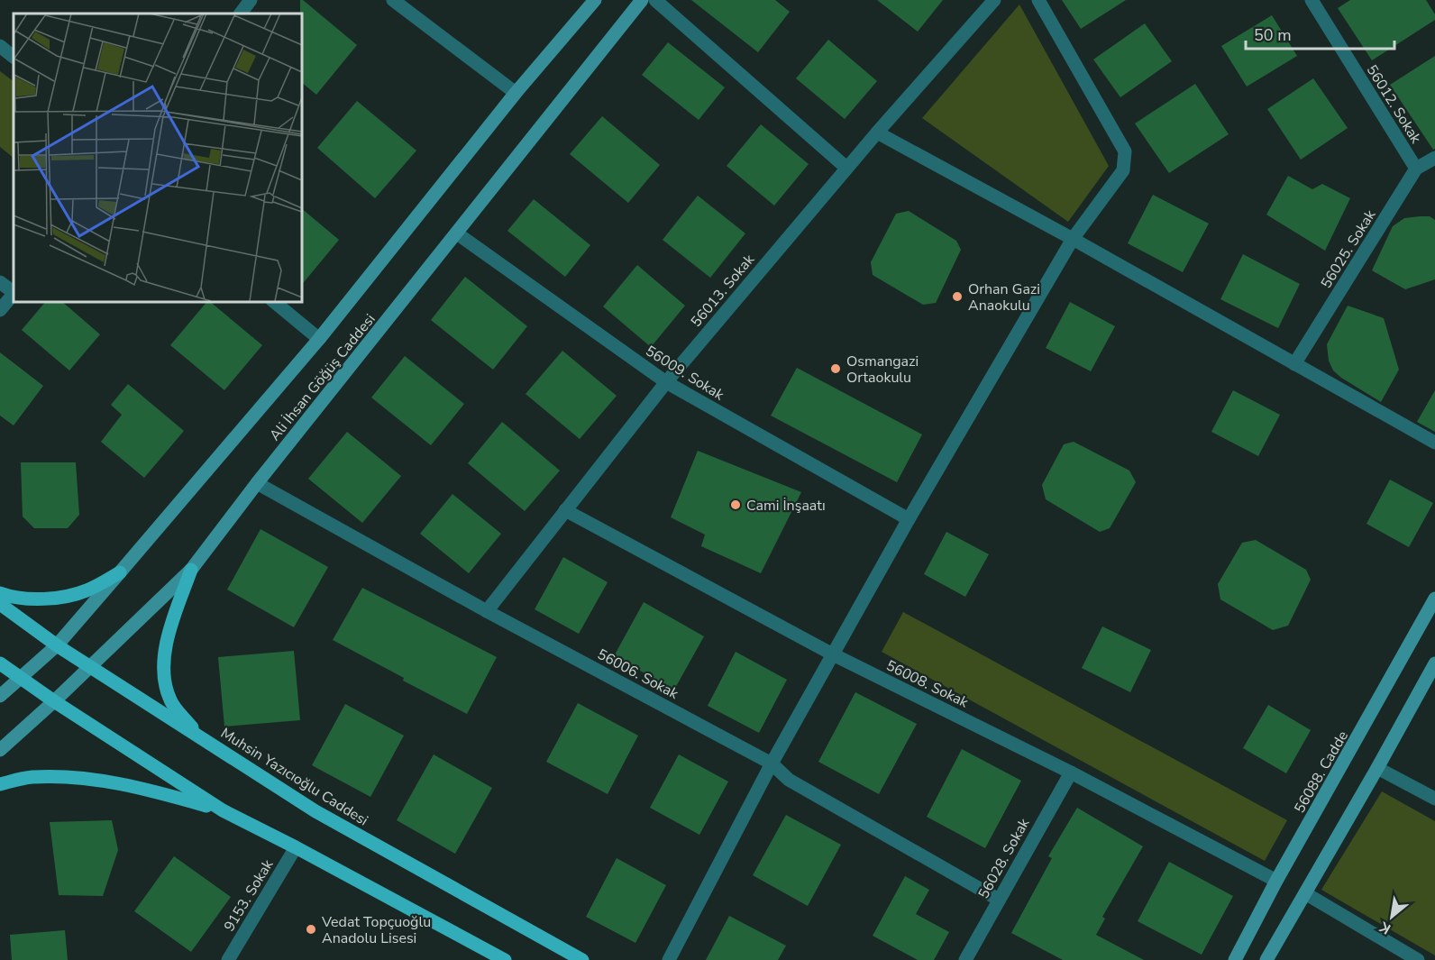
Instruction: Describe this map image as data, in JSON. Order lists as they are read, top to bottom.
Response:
{
  "streets": {
    "main road": ["Ali İhsan Göğüş Caddesi", "56088. Cadde", "Muhsin Yazıcıoğlu Caddesi"],
    "street": [
      "56012. Sokak",
      "56025. Sokak",
      "56013. Sokak",
      "56009. Sokak",
      "56006. Sokak",
      "56008. Sokak",
      "56028. Sokak",
      "9153. Sokak"
    ]
  },
  "crossings": [
    ["56012. Sokak", "56025. Sokak"],
    ["56013. Sokak", "56009. Sokak"],
    ["56013. Sokak", "56006. Sokak"],
    ["56013. Sokak", "56008. Sokak"],
    ["56009. Sokak", "Ali İhsan Göğüş Caddesi"],
    ["Ali İhsan Göğüş Caddesi", "56006. Sokak"],
    ["Ali İhsan Göğüş Caddesi", "Muhsin Yazıcıoğlu Caddesi"],
    ["56006. Sokak", "56028. Sokak"],
    ["56008. Sokak", "56088. Cadde"],
    ["56008. Sokak", "56028. Sokak"]
  ],
  "places": [
    "Orhan Gazi Anaokulu",
    "Osmangazi Ortaokulu",
    "Cami İnşaatı",
    "Vedat Topçuoğlu Anadolu Lisesi"
  ],
  "scale_bar": "50 m",
  "north": "bottom left"
}
